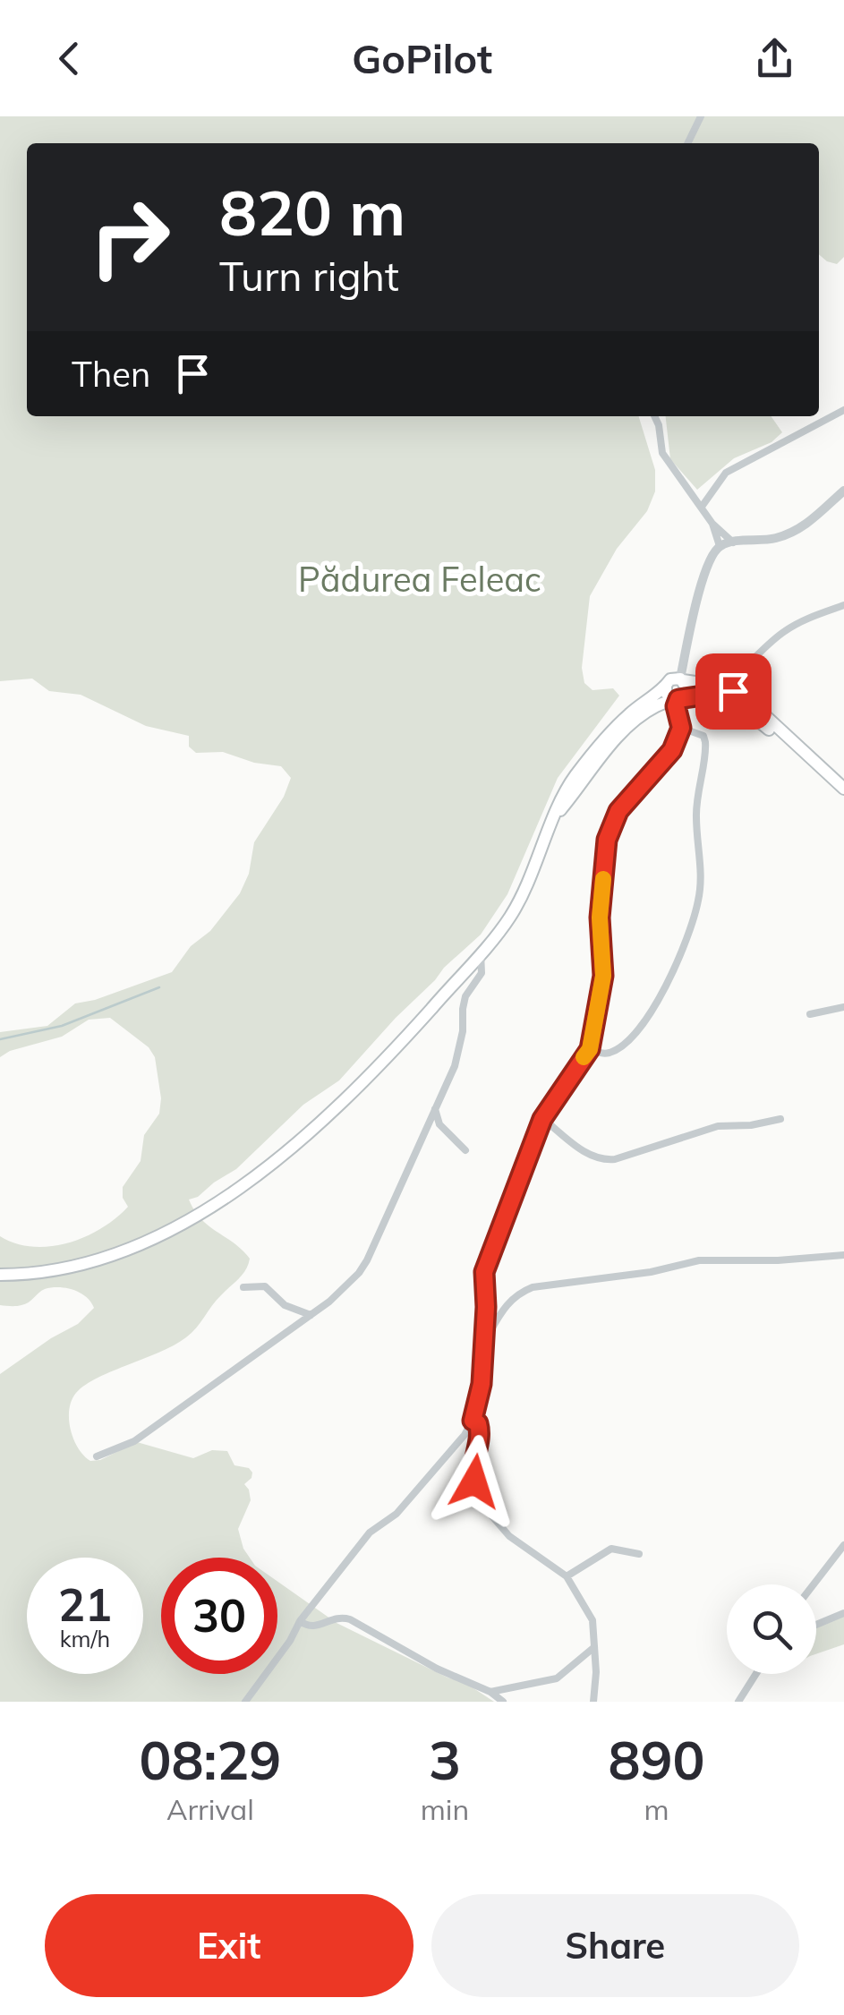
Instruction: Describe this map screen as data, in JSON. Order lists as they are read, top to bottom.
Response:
{
  "parks": ["Pădurea Feleac"],
  "page": {
    "header": "GoPilot",
    "turn": ["820 m", "Turn right"],
    "then": "Then",
    "speed": "21 km/h",
    "limit": "30",
    "eta": [
      "08:29",
      "Arrival",
      "3",
      "min",
      "890",
      "m"
    ],
    "buttons": ["Exit", "Share"]
  }
}
